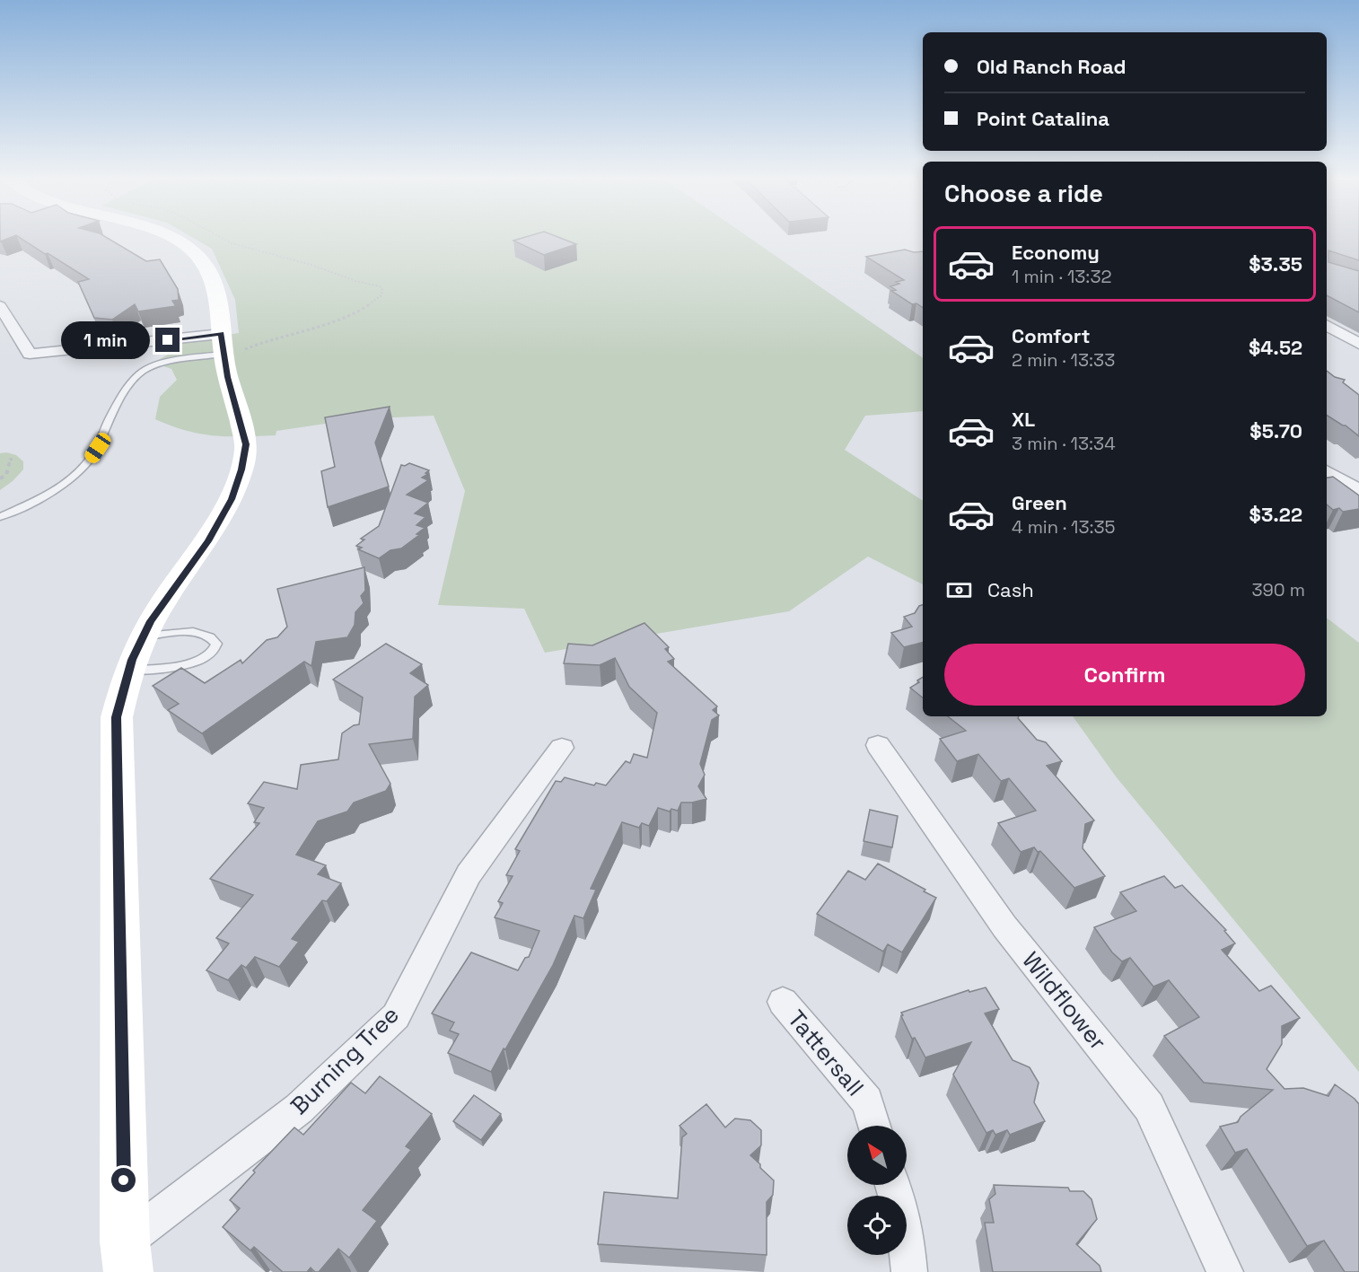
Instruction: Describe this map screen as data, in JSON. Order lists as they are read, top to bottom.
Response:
{
  "streets": {
    "street": ["Wildflower", "Tattersall", "Burning Tree"]
  },
  "north": "top left",
  "page": {
    "banner": ["Old Ranch Road", "Point Catalina"],
    "heading": "Choose a ride",
    "list": [
      {
        "name": "Economy",
        "note": "1 min · 13:32",
        "value": "$3.35"
      },
      {
        "name": "Comfort",
        "note": "2 min · 13:33",
        "value": "$4.52"
      },
      {
        "name": "XL",
        "note": "3 min · 13:34",
        "value": "$5.70"
      },
      {
        "name": "Green",
        "note": "4 min · 13:35",
        "value": "$3.22"
      }
    ],
    "bubble": "1 min",
    "pay": ["Cash", "390 m"],
    "buttons": "Confirm"
  }
}
